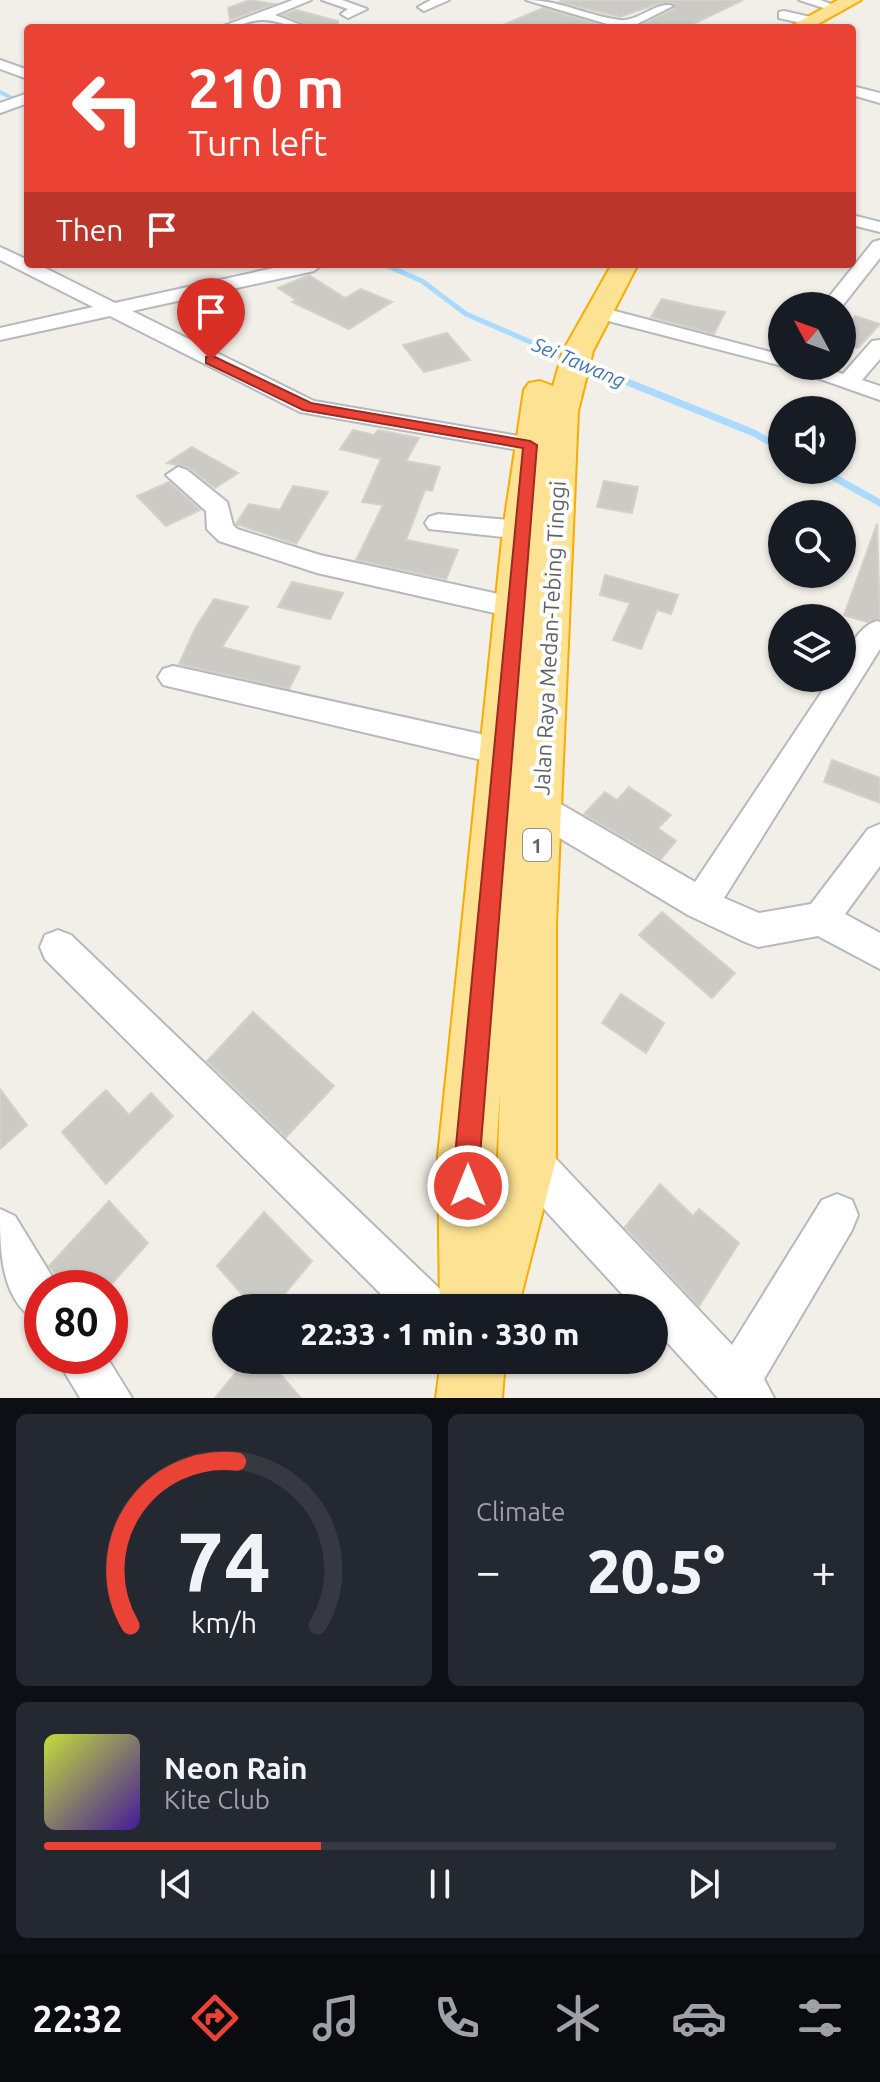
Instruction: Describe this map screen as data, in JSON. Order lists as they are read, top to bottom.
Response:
{
  "streets": {
    "highway": ["Jalan Raya Medan-Tebing Tinggi", "1"]
  },
  "water": ["Sei Tawang"],
  "north": "top left",
  "page": {
    "turn": ["210 m", "Turn left"],
    "then": "Then",
    "limit": "80",
    "trip": "22:33 · 1 min · 330 m",
    "tile": "Climate",
    "heat": ["−", "20.5°", "+"],
    "song": ["Neon Rain", "Kite Club"],
    "tabs": "22:32",
    "gauge": ["74", "km/h"]
  }
}
